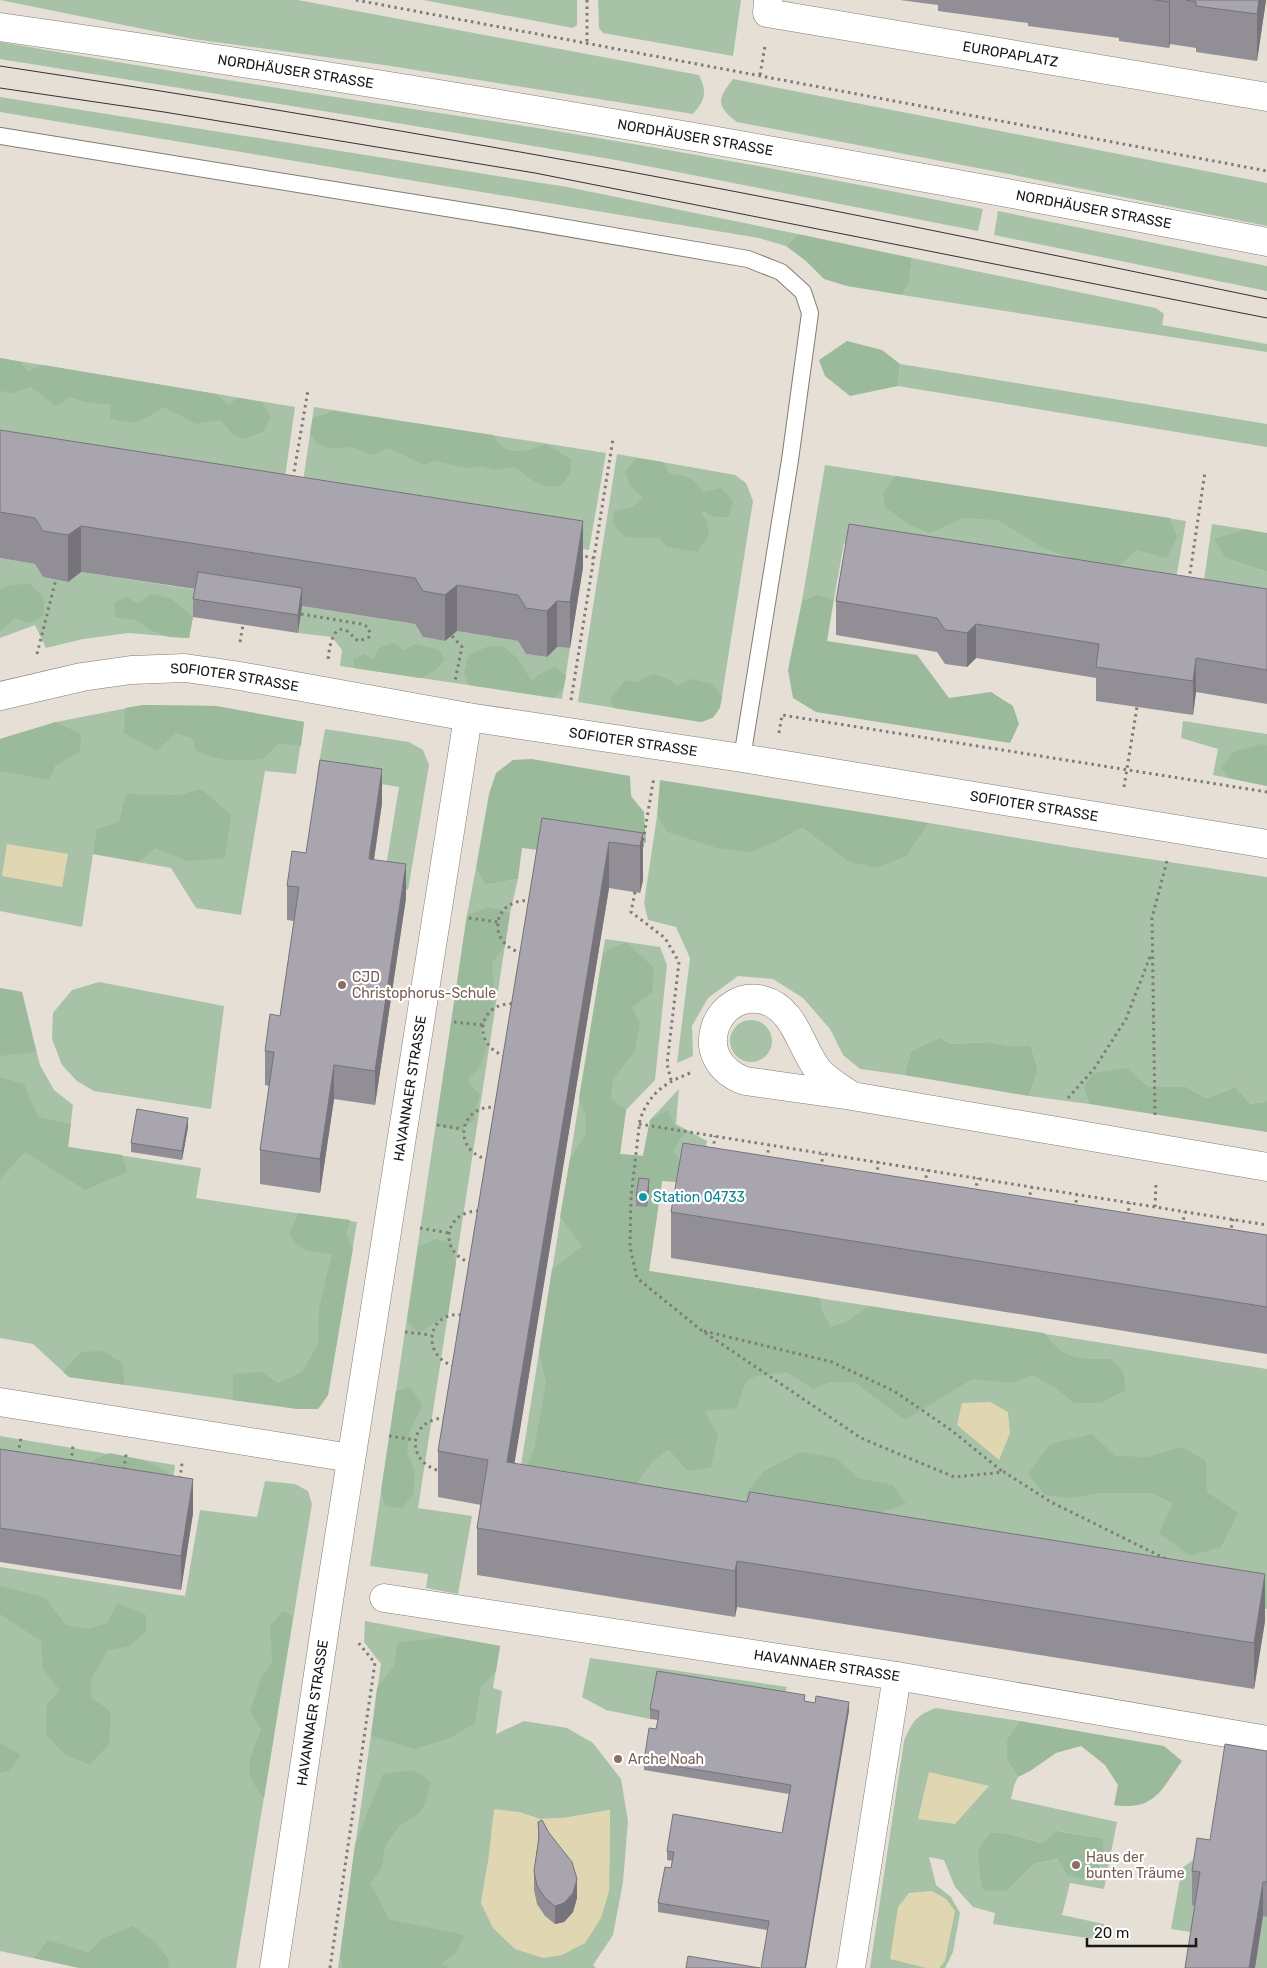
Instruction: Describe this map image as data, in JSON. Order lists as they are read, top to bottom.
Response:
{
  "streets": {
    "street": [
      "EUROPAPLATZ",
      "NORDHÄUSER STRASSE",
      "SOFIOTER STRASSE",
      "HAVANNAER STRASSE"
    ]
  },
  "crossings": [
    ["SOFIOTER STRASSE", "HAVANNAER STRASSE"]
  ],
  "places": [
    "CJD Christophorus-Schule",
    "Station 04733",
    "Arche Noah",
    "Haus der bunten Träume"
  ],
  "scale_bar": "20 m"
}
